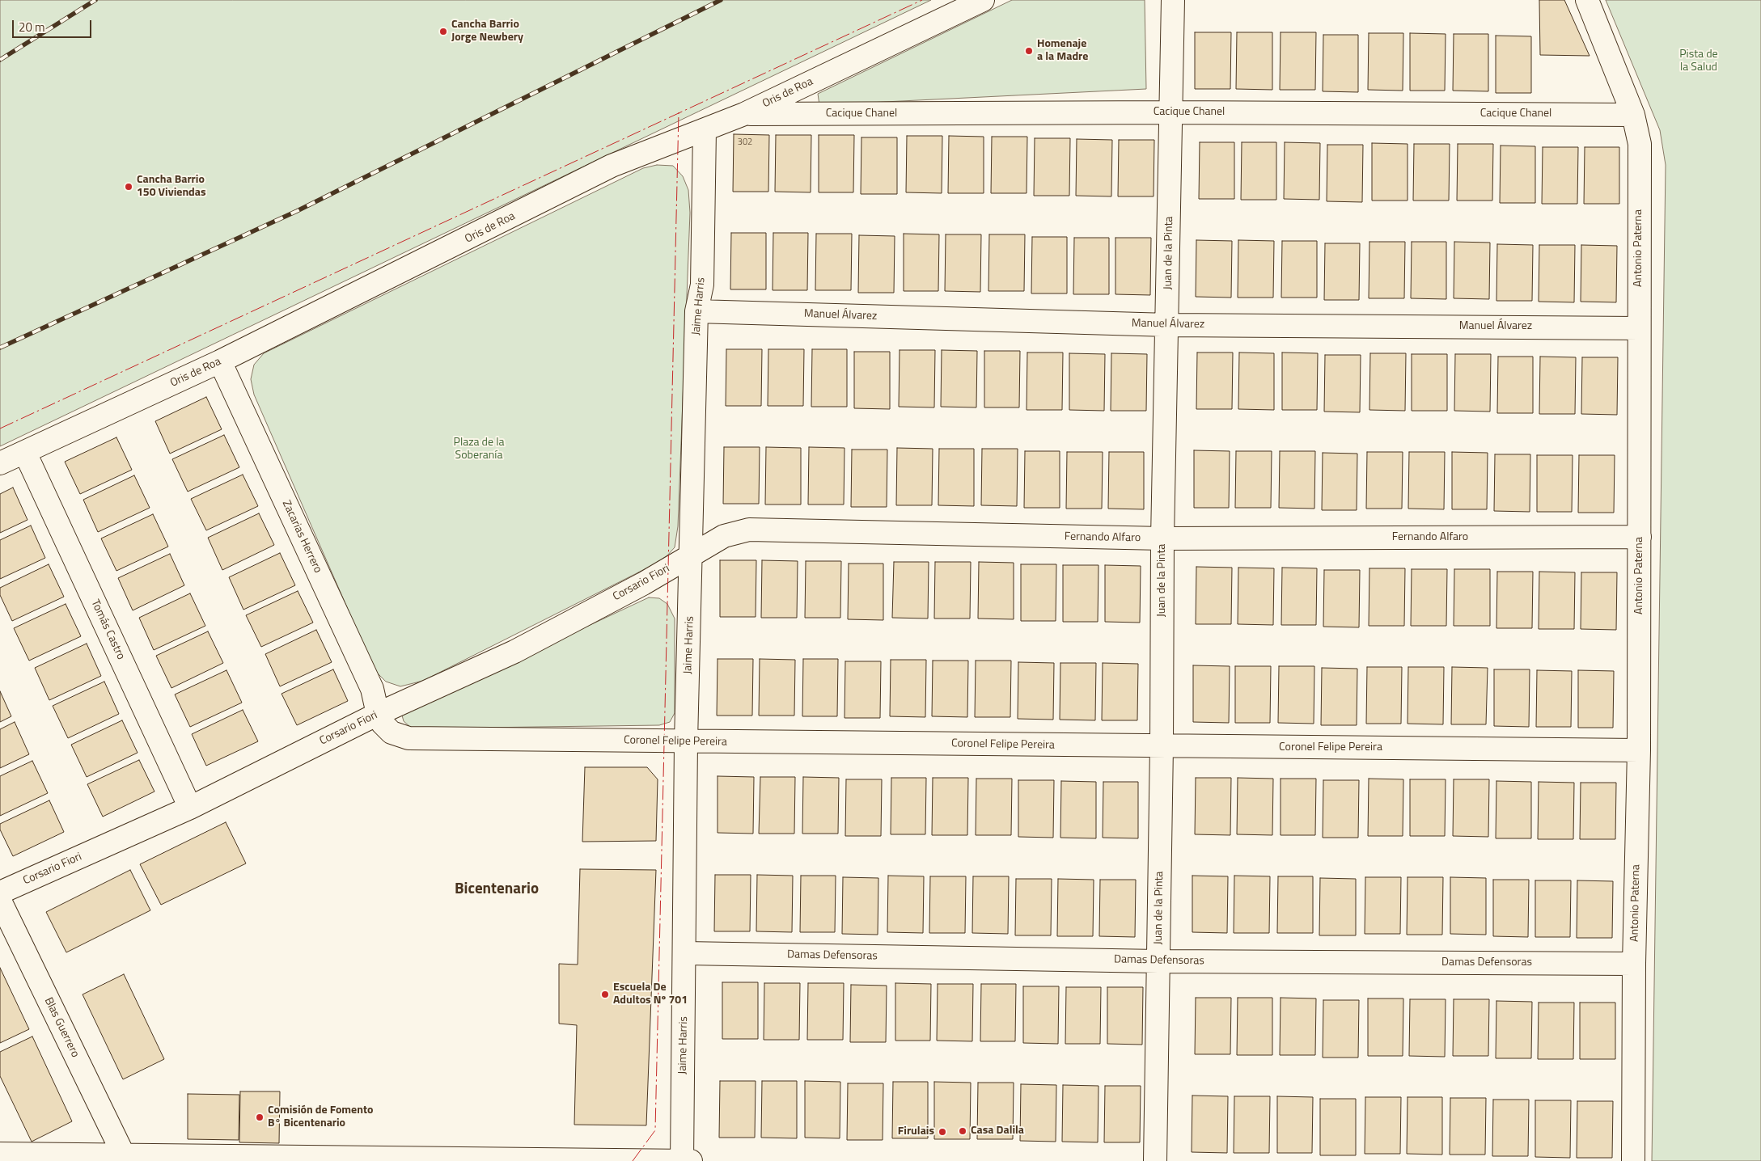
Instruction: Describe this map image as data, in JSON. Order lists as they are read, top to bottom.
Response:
{
  "streets": {
    "street": [
      "Oris de Roa",
      "Cacique Chanel",
      "Antonio Paterna",
      "Juan de la Pinta",
      "Jaime Harris",
      "Manuel Álvarez",
      "Zacarias Herrero",
      "Fernando Alfaro",
      "Corsario Fiori",
      "Tomás Castro",
      "Coronel Felipe Pereira",
      "Damas Defensoras",
      "Blas Guerrero"
    ]
  },
  "crossings": [
    ["Oris de Roa", "Cacique Chanel"],
    ["Oris de Roa", "Jaime Harris"],
    ["Oris de Roa", "Zacarias Herrero"],
    ["Oris de Roa", "Tomás Castro"],
    ["Cacique Chanel", "Antonio Paterna"],
    ["Cacique Chanel", "Juan de la Pinta"],
    ["Antonio Paterna", "Manuel Álvarez"],
    ["Antonio Paterna", "Fernando Alfaro"],
    ["Antonio Paterna", "Coronel Felipe Pereira"],
    ["Antonio Paterna", "Damas Defensoras"],
    ["Juan de la Pinta", "Manuel Álvarez"],
    ["Juan de la Pinta", "Fernando Alfaro"],
    ["Juan de la Pinta", "Coronel Felipe Pereira"],
    ["Juan de la Pinta", "Damas Defensoras"],
    ["Jaime Harris", "Manuel Álvarez"],
    ["Jaime Harris", "Fernando Alfaro"],
    ["Jaime Harris", "Corsario Fiori"],
    ["Jaime Harris", "Coronel Felipe Pereira"],
    ["Jaime Harris", "Damas Defensoras"],
    ["Zacarias Herrero", "Corsario Fiori"],
    ["Zacarias Herrero", "Coronel Felipe Pereira"],
    ["Fernando Alfaro", "Corsario Fiori"],
    ["Corsario Fiori", "Tomás Castro"],
    ["Corsario Fiori", "Coronel Felipe Pereira"]
  ],
  "districts": ["Bicentenario"],
  "parks": ["Pista de la Salud", "Plaza de la Soberanía"],
  "places": [
    "Cancha Barrio Jorge Newbery",
    "Homenaje a la Madre",
    "Cancha Barrio 150 Viviendas",
    "Escuela De Adultos Nº 701",
    "Comisión de Fomento B° Bicentenario",
    "Casa Dalila",
    "Firulais"
  ],
  "house_numbers": ["302"],
  "scale_bar": "20 m"
}
